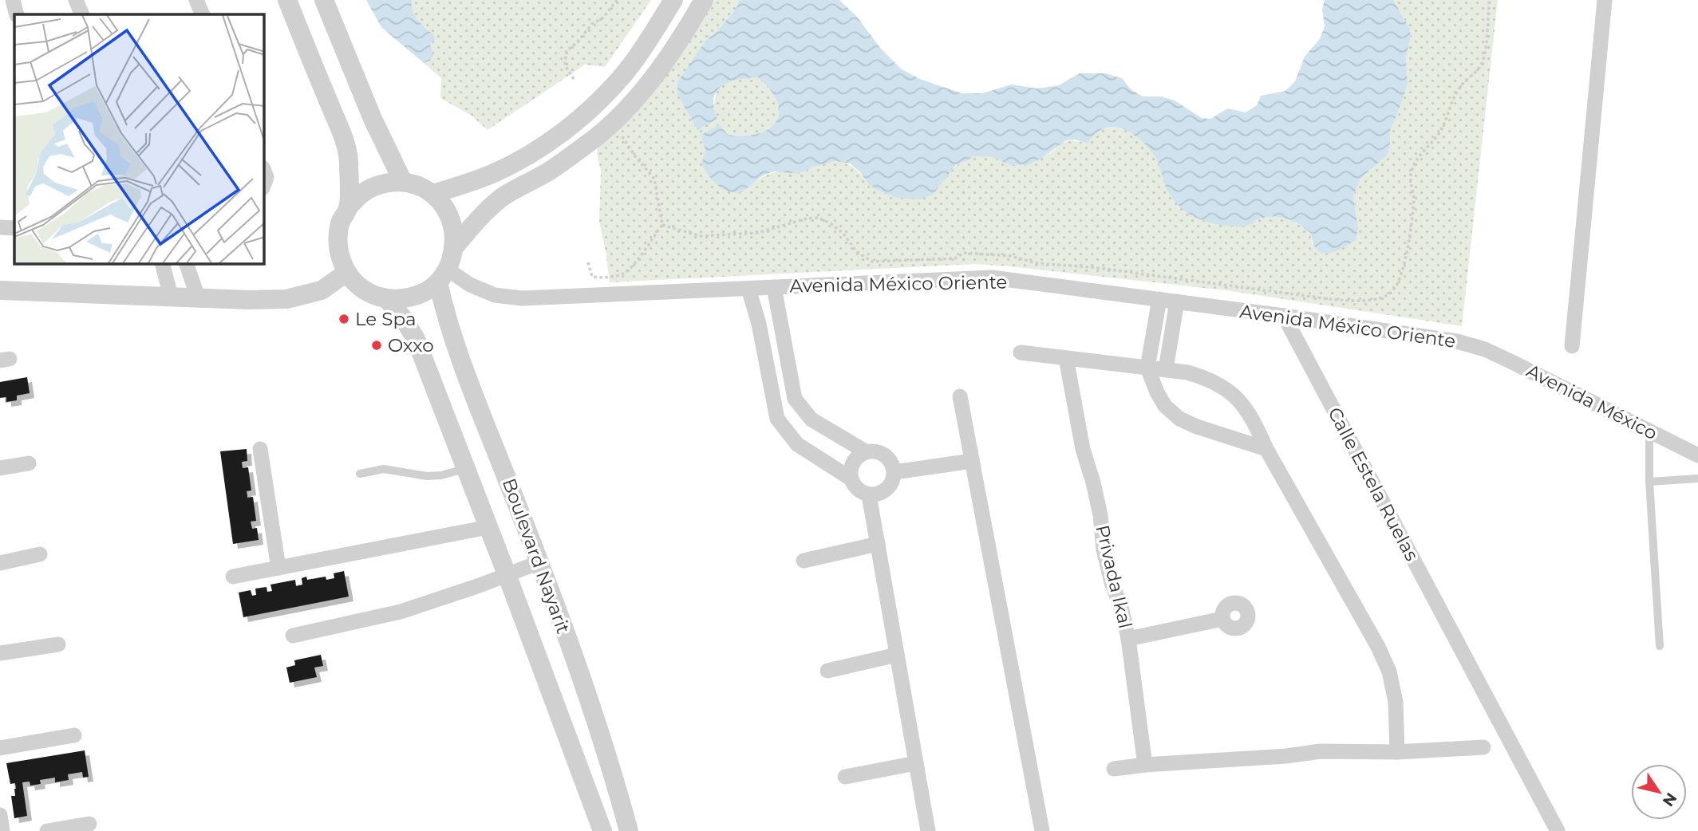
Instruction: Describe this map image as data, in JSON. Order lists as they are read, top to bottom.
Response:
{
  "streets": {
    "street": [
      "Avenida México Oriente",
      "Avenida México",
      "Calle Estela Ruelas",
      "Boulevard Nayarit",
      "Privada Ikal"
    ]
  },
  "crossings": [
    ["Avenida México Oriente", "Avenida México"],
    ["Avenida México Oriente", "Calle Estela Ruelas"],
    ["Avenida México Oriente", "Boulevard Nayarit"]
  ],
  "places": ["Le Spa", "Oxxo"],
  "north": "bottom right"
}
